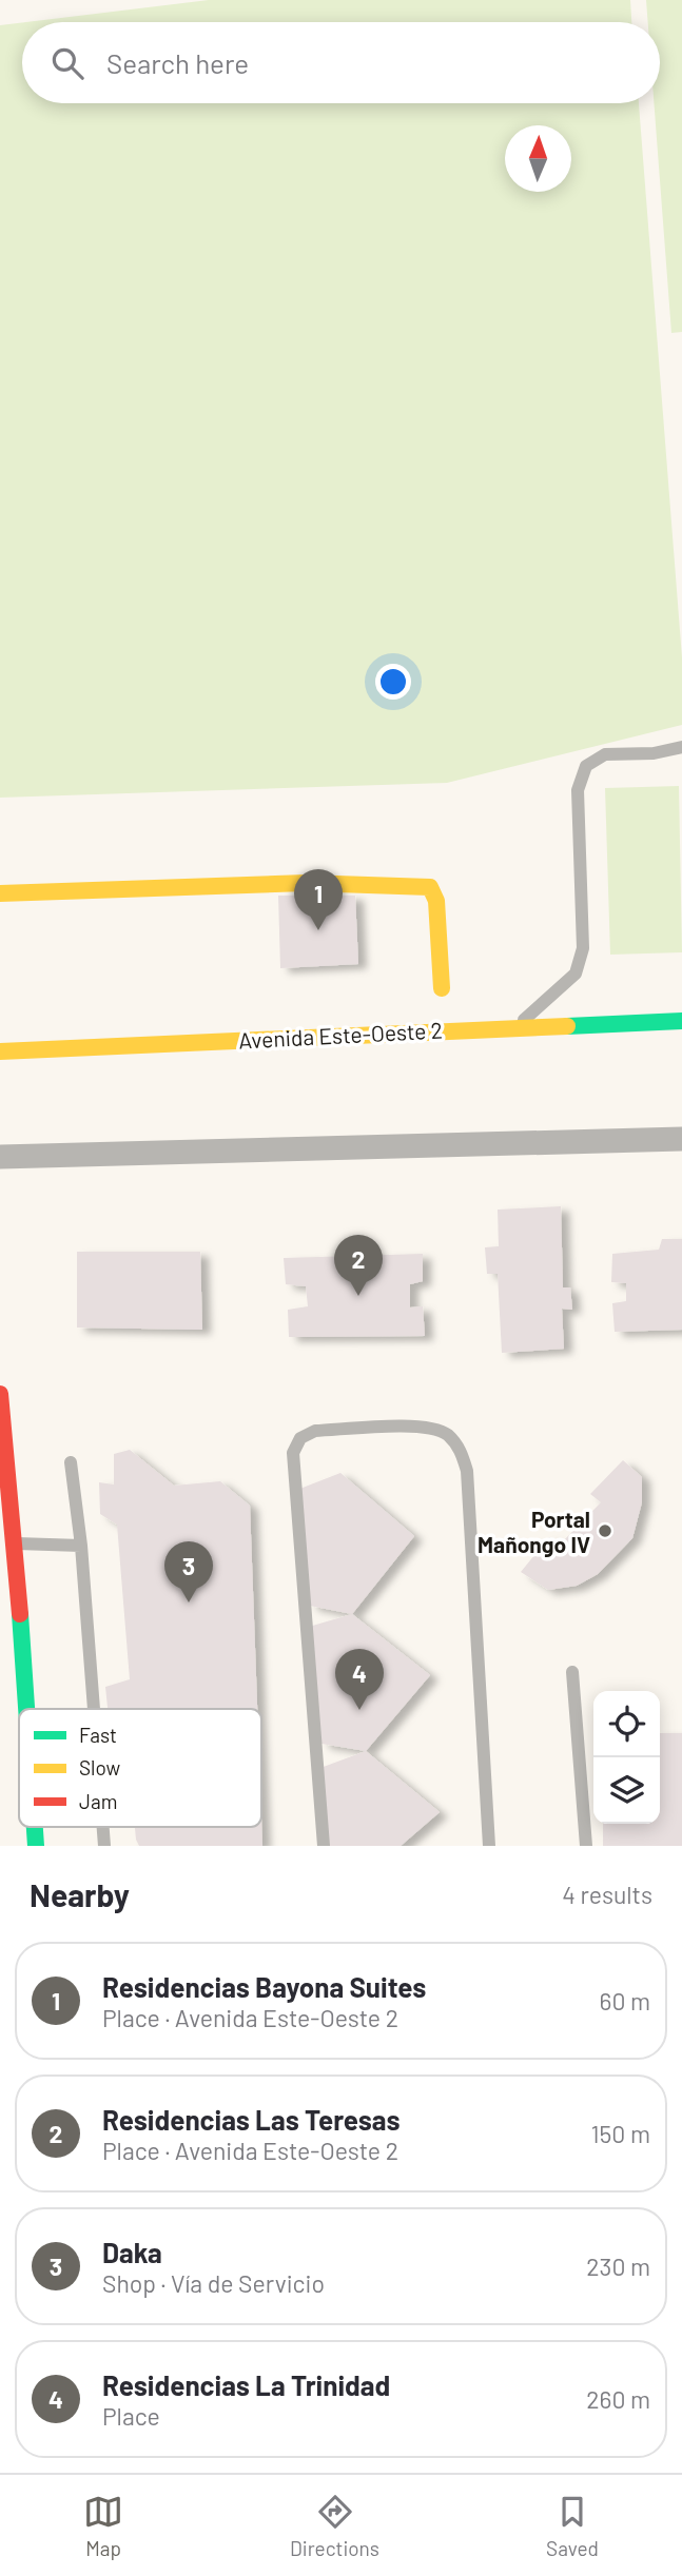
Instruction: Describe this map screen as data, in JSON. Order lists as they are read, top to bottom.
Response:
{
  "streets": {
    "street": ["Avenida Este-Oeste 2"]
  },
  "places": ["Portal Mañongo IV"],
  "legend": ["Fast", "Slow", "Jam"],
  "north": "top",
  "page": {
    "search": "Search here",
    "pins": [
      "1",
      "2",
      "3",
      "4"
    ],
    "heading": ["Nearby", "4 results"],
    "list": [
      {
        "mark": "1",
        "name": "Residencias Bayona Suites",
        "note": "Place · Avenida Este-Oeste 2",
        "value": "60 m"
      },
      {
        "mark": "2",
        "name": "Residencias Las Teresas",
        "note": "Place · Avenida Este-Oeste 2",
        "value": "150 m"
      },
      {
        "mark": "3",
        "name": "Daka",
        "note": "Shop · Vía de Servicio",
        "value": "230 m"
      },
      {
        "mark": "4",
        "name": "Residencias La Trinidad",
        "note": "Place",
        "value": "260 m"
      }
    ],
    "nav": ["Map", "Directions", "Saved"]
  }
}
